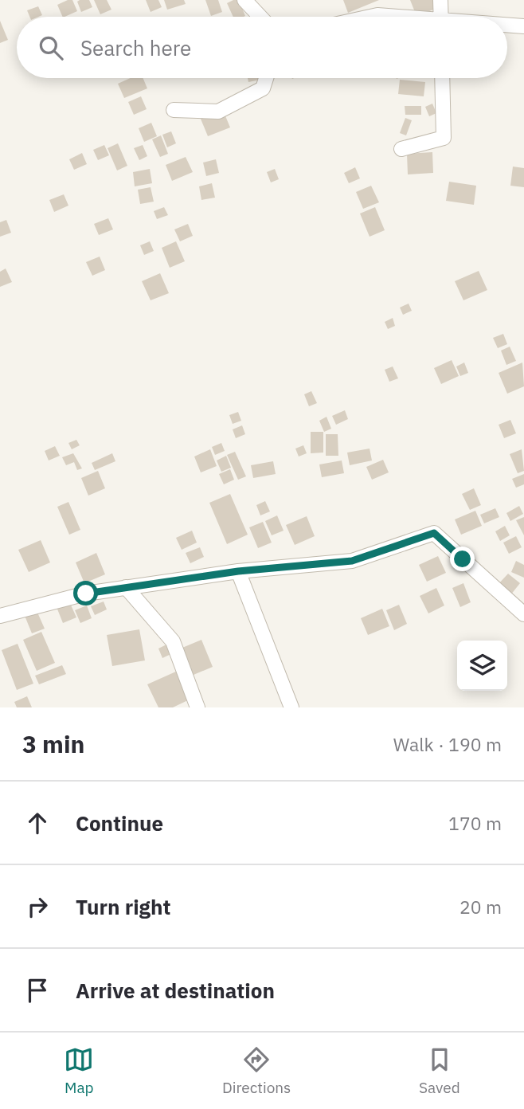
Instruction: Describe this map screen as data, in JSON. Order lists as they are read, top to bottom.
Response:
{
  "page": {
    "search": "Search here",
    "heading": ["3 min", "Walk · 190 m"],
    "list": [
      ["Continue", "170 m"],
      ["Turn right", "20 m"],
      "Arrive at destination"
    ],
    "nav": ["Map", "Directions", "Saved"]
  }
}
